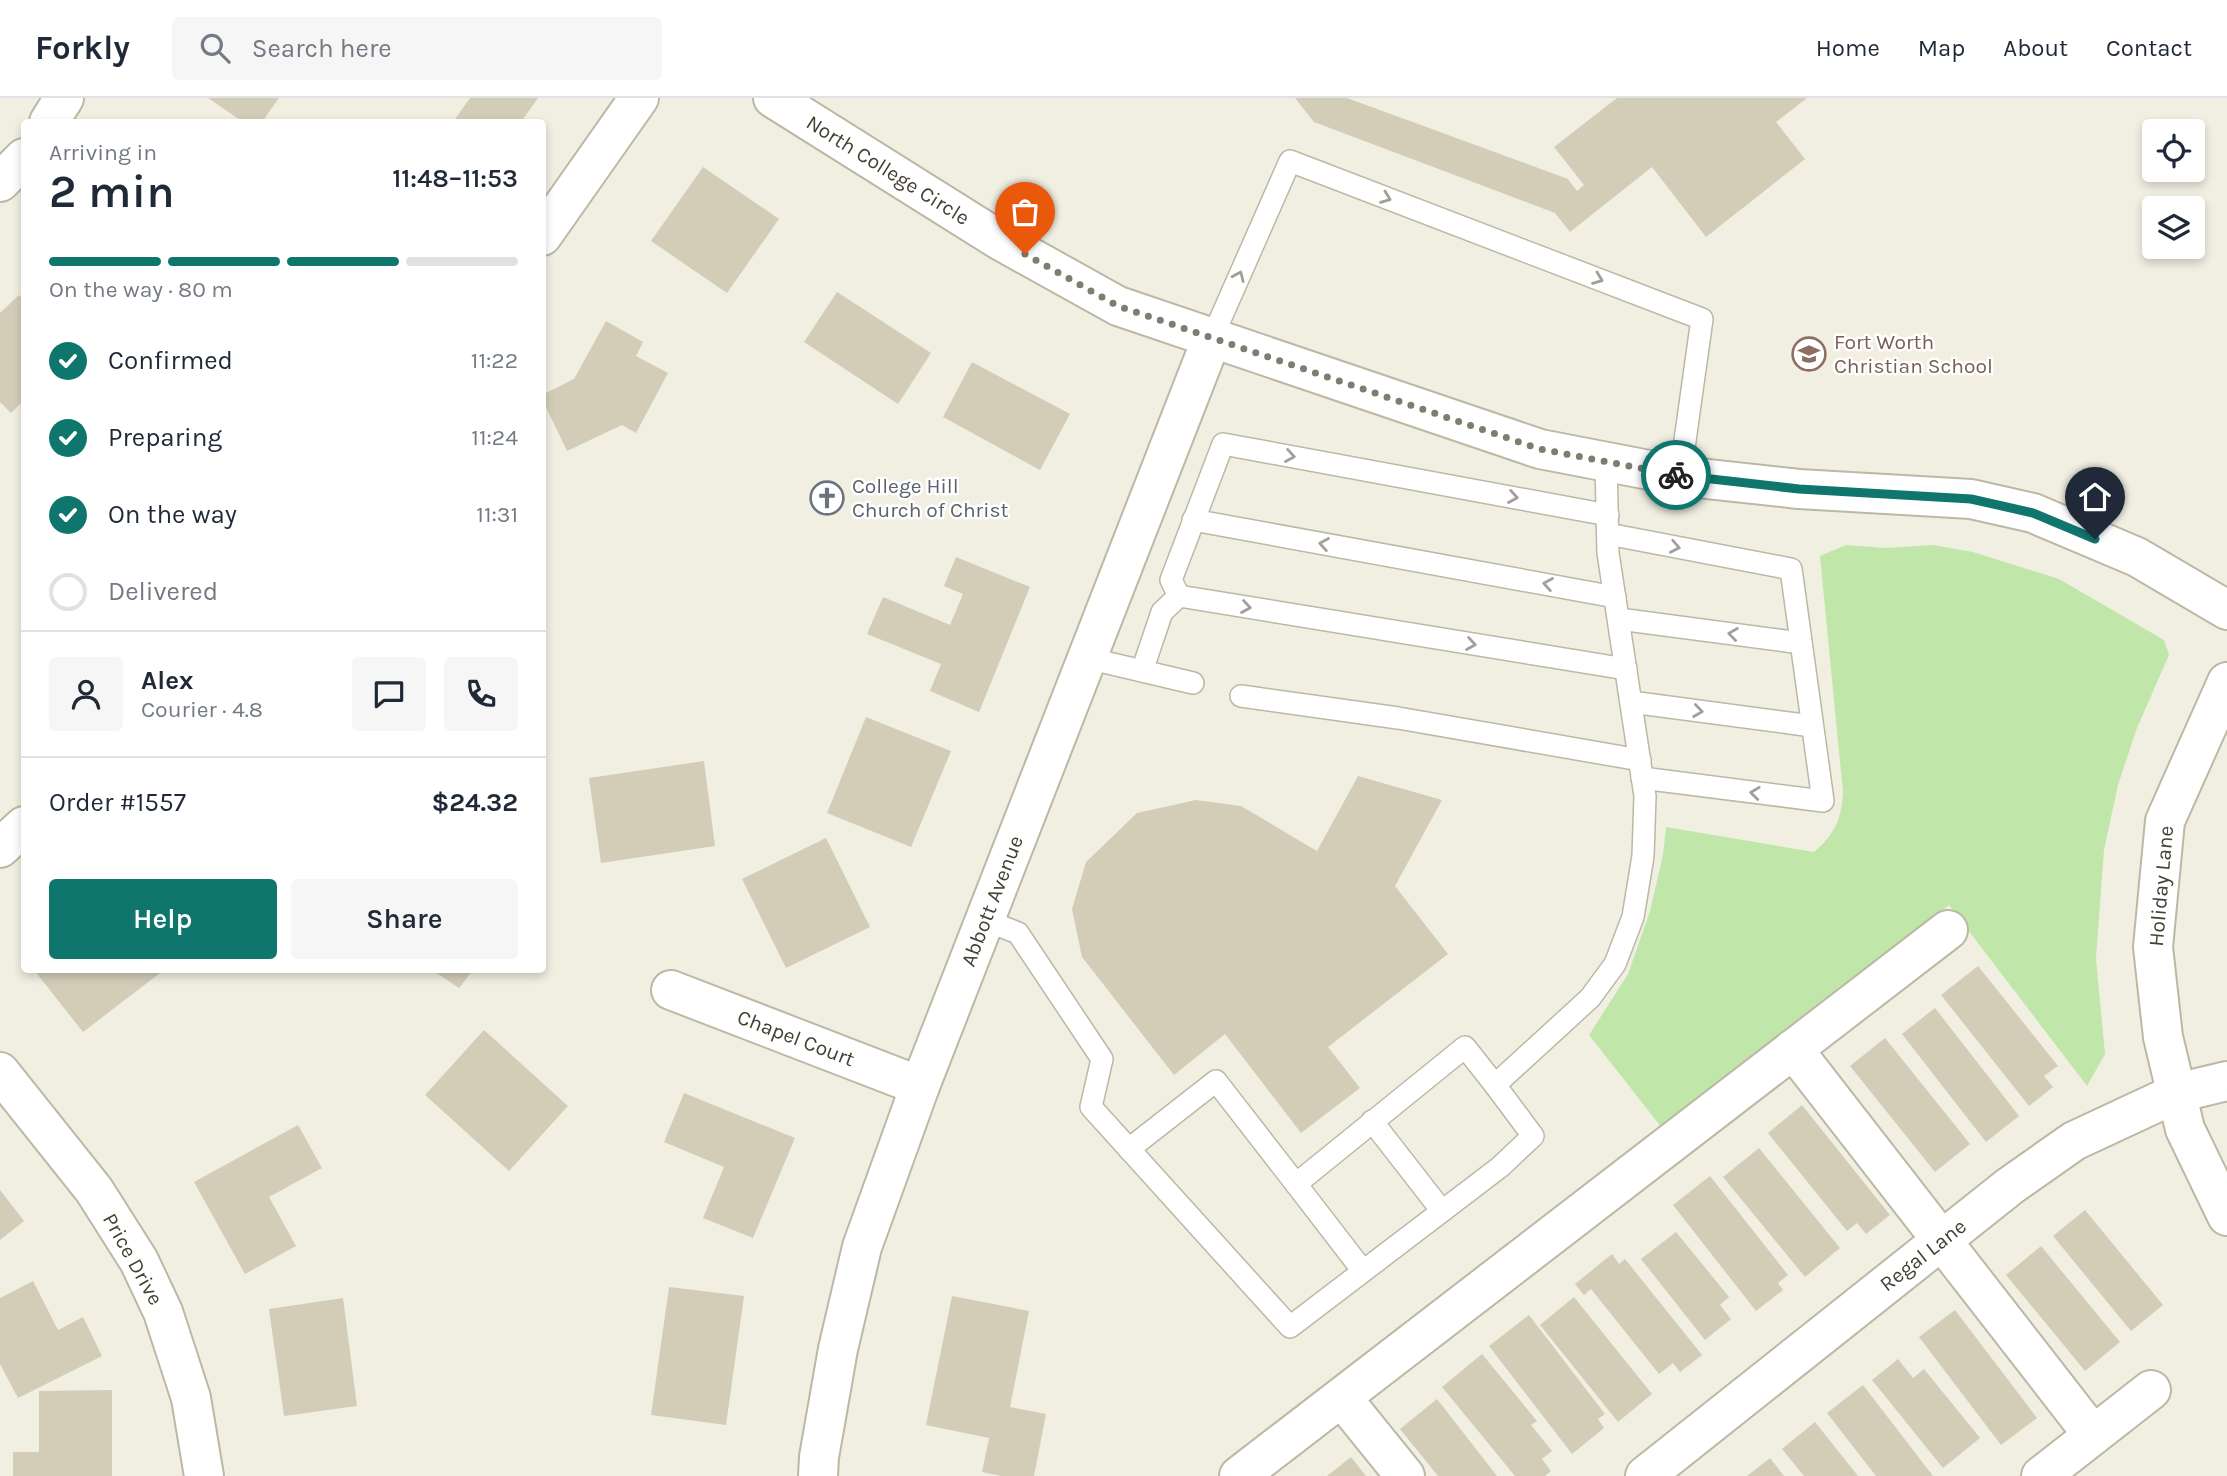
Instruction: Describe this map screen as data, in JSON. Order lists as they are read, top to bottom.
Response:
{
  "streets": {
    "street": [
      "North College Circle",
      "Holiday Lane",
      "Abbott Avenue",
      "Chapel Court",
      "Regal Lane",
      "Price Drive"
    ]
  },
  "crossings": [
    ["North College Circle", "Abbott Avenue"],
    ["Holiday Lane", "Regal Lane"],
    ["Abbott Avenue", "Chapel Court"]
  ],
  "places": {
    "school or university": ["Fort Worth Christian School"],
    "church": ["College Hill Church of Christ"]
  },
  "page": {
    "header": "Forkly",
    "search": "Search here",
    "nav": [
      "Home",
      "Map",
      "About",
      "Contact"
    ],
    "heading": ["2 min", "Arriving in", "11:48–11:53"],
    "panel": [
      "Alex",
      "Courier · 4.8",
      "Order #1557",
      "$24.32"
    ],
    "bar": "On the way · 80 m",
    "list": [
      ["Confirmed", "11:22"],
      ["Preparing", "11:24"],
      ["On the way", "11:31"],
      "Delivered"
    ],
    "buttons": ["Help", "Share"]
  }
}
